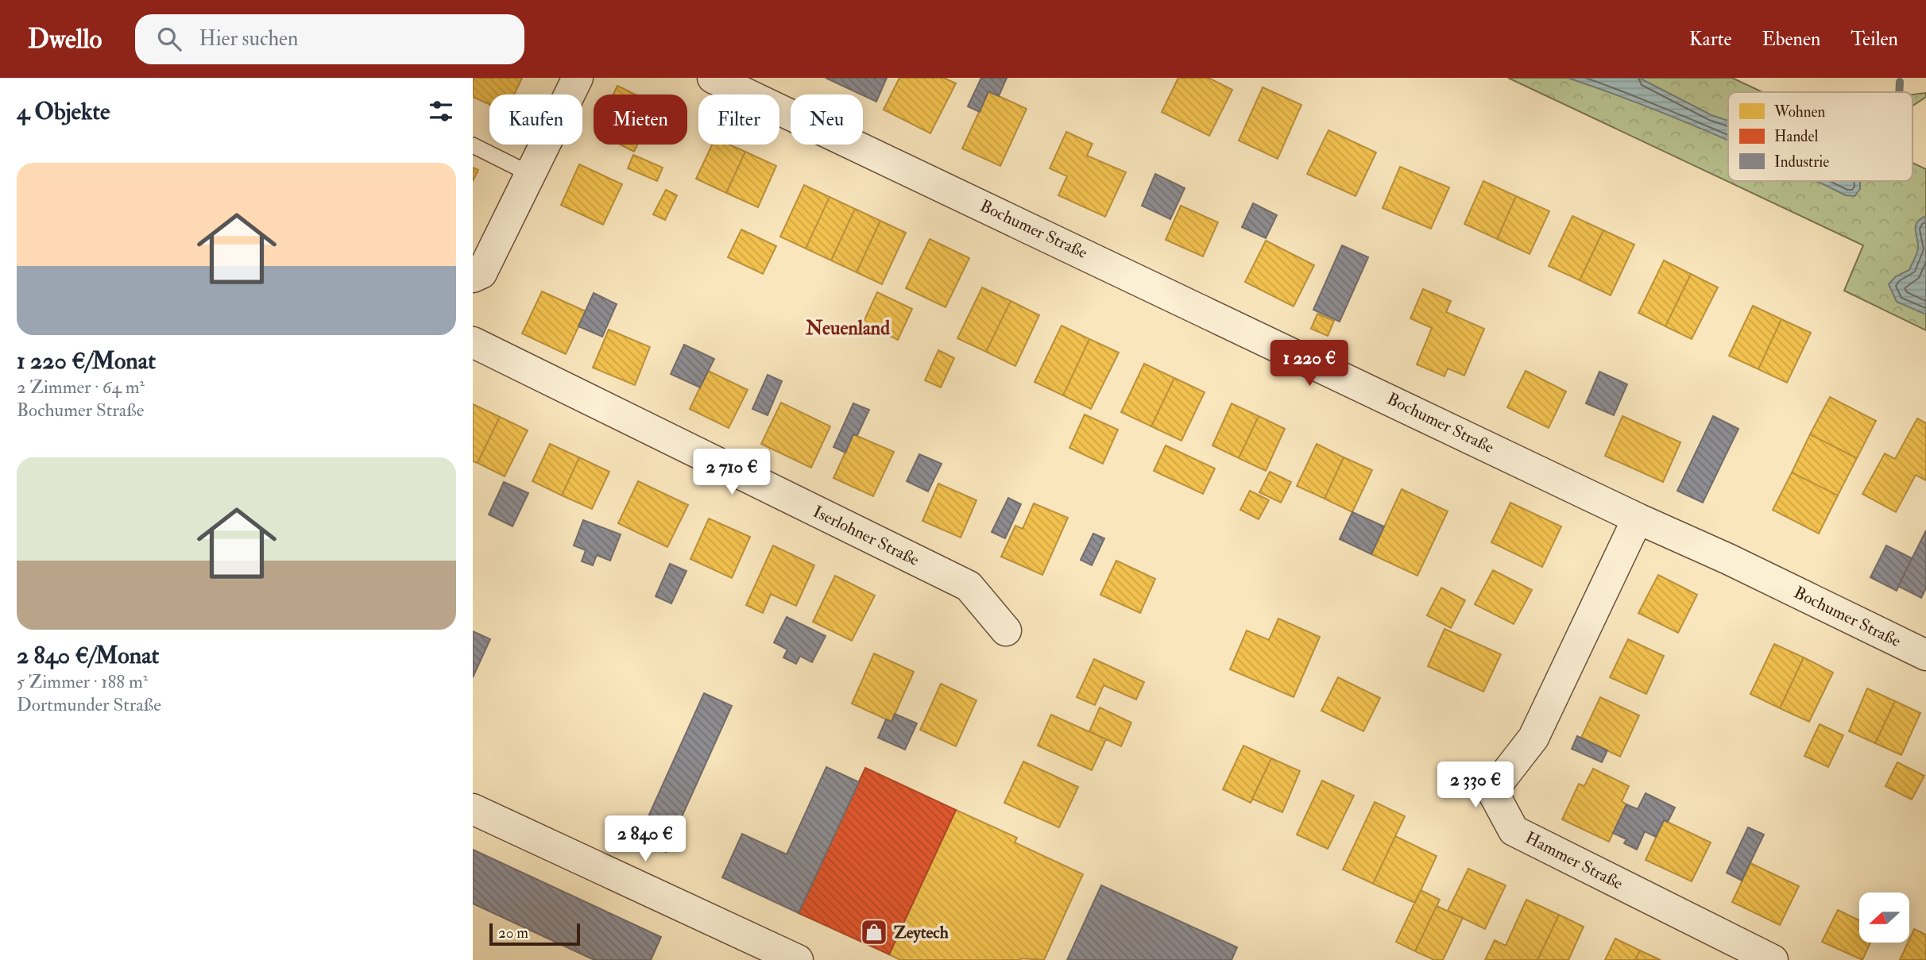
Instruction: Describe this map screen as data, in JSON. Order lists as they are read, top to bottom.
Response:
{
  "streets": {
    "street": ["Bochumer Straße", "Iserlohner Straße", "Hammer Straße"]
  },
  "crossings": [
    ["Bochumer Straße", "Hammer Straße"]
  ],
  "districts": ["Neuenland"],
  "places": {
    "shop": ["Zeytech"]
  },
  "legend": ["Wohnen", "Handel", "Industrie"],
  "scale_bar": "20 m",
  "north": "left",
  "page": {
    "header": "Dwello",
    "search": "Hier suchen",
    "nav": ["Karte", "Ebenen", "Teilen"],
    "heading": "4 Objekte",
    "chip": [
      "Kaufen",
      "Mieten",
      "Filter",
      "Neu"
    ],
    "list": [
      {
        "name": "1 220 €/Monat",
        "note": "2 Zimmer · 64 m² · Bochumer Straße"
      },
      {
        "name": "2 840 €/Monat",
        "note": "5 Zimmer · 188 m² · Dortmunder Straße"
      }
    ],
    "price": [
      "1 220 €",
      "2 710 €",
      "2 330 €",
      "2 840 €"
    ],
    "scale": "20 m"
  }
}
